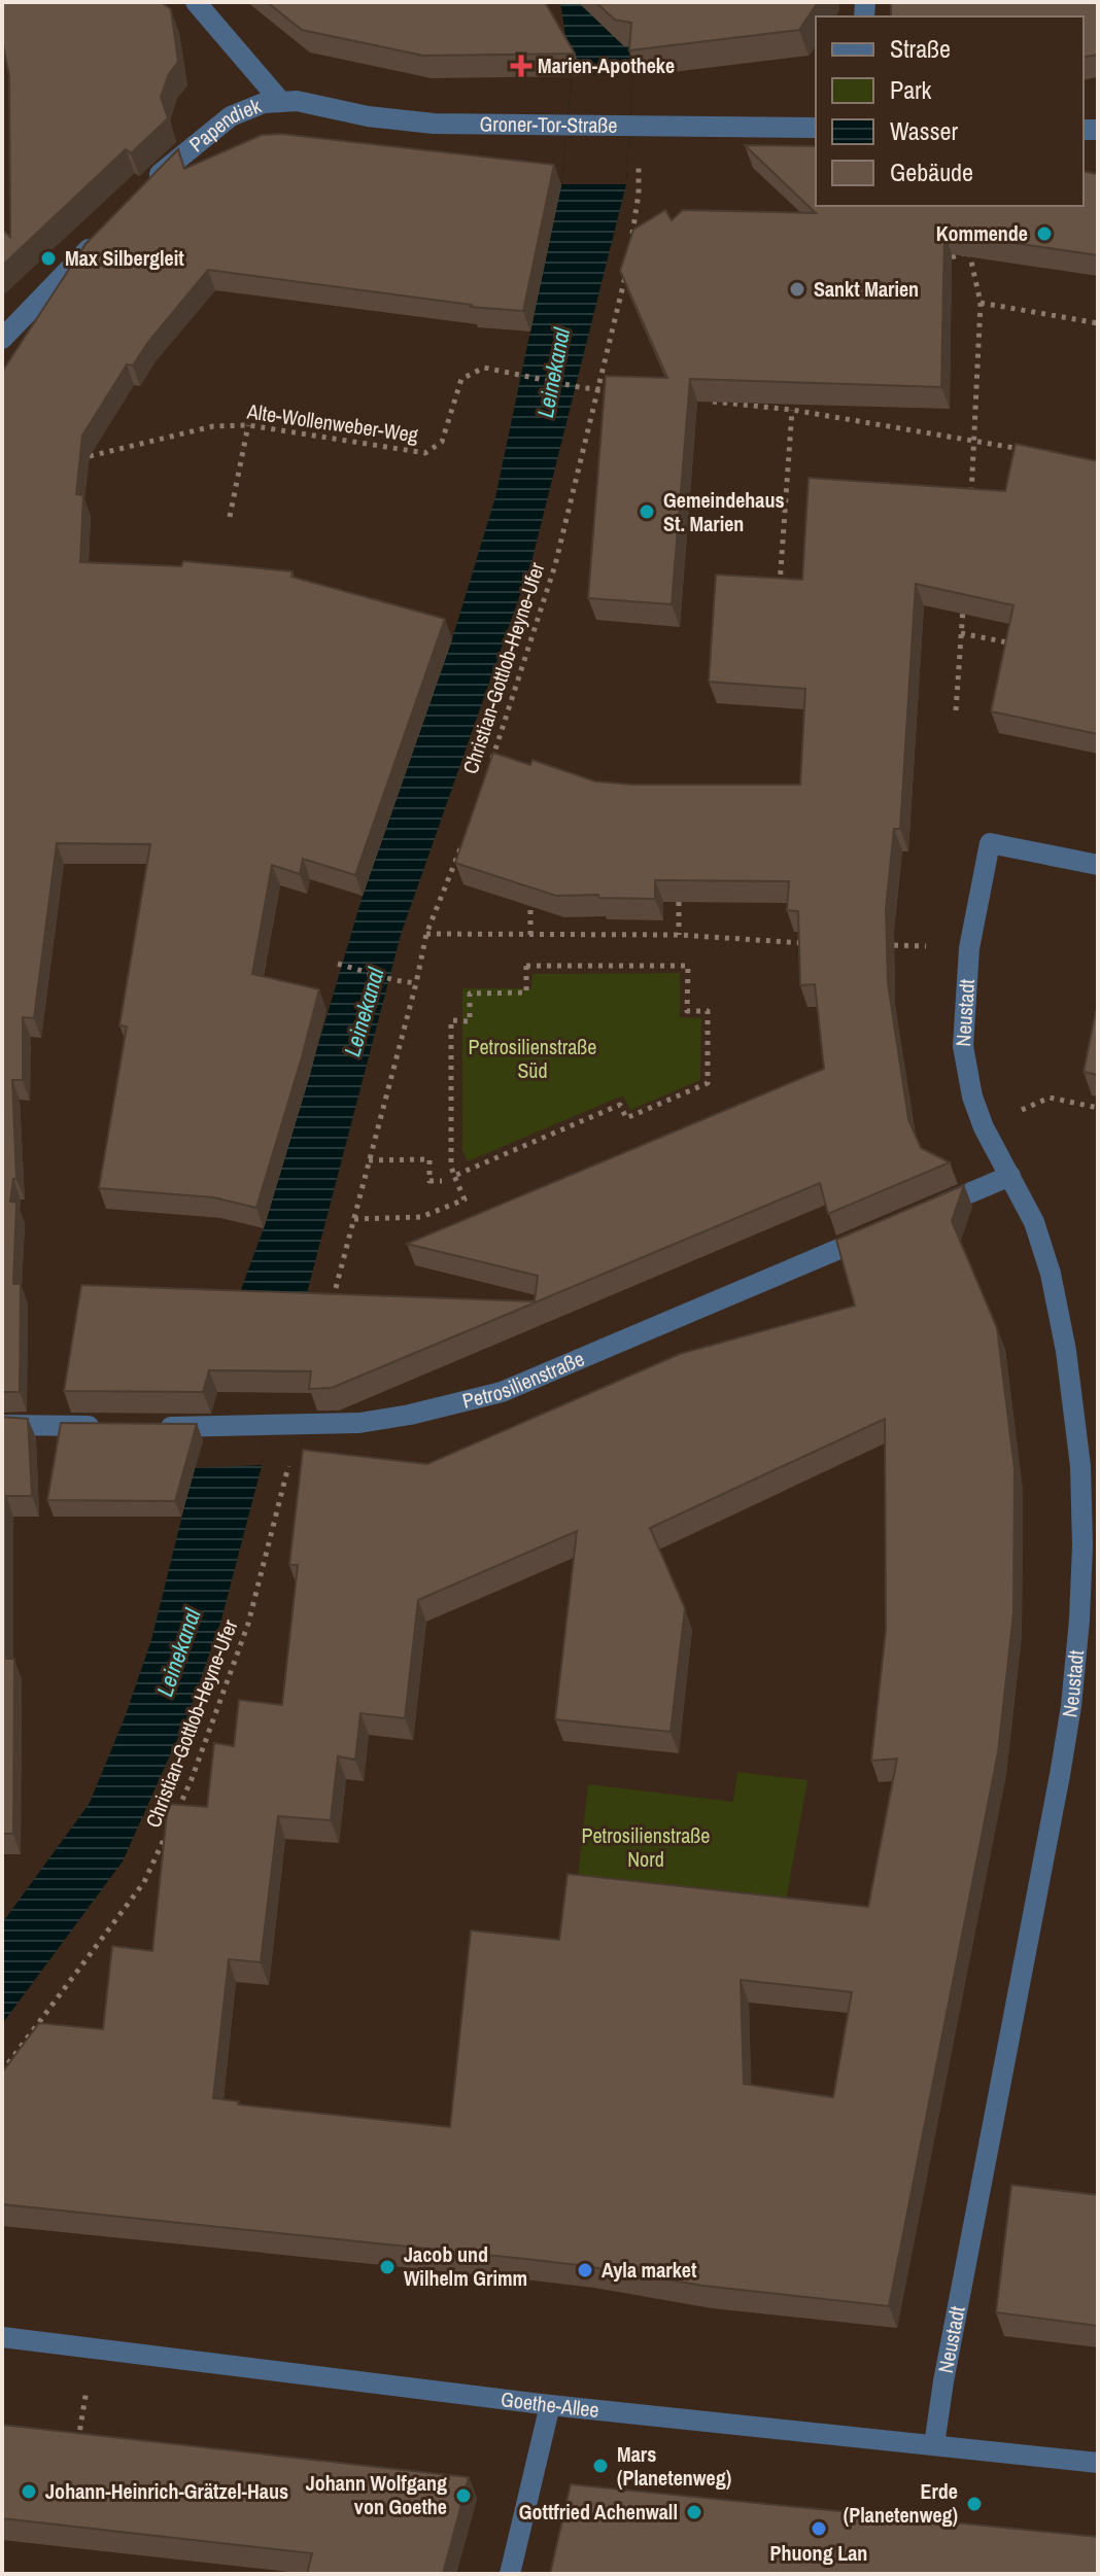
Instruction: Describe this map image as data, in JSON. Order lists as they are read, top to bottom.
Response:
{
  "streets": {
    "street": [
      "Groner-Tor-Straße",
      "Papendiek",
      "Neustadt",
      "Petrosilienstraße",
      "Goethe-Allee"
    ],
    "path": ["Alte-Wollenweber-Weg", "Christian-Gottlob-Heyne-Ufer"]
  },
  "crossings": [
    ["Groner-Tor-Straße", "Papendiek"],
    ["Alte-Wollenweber-Weg", "Christian-Gottlob-Heyne-Ufer"],
    ["Christian-Gottlob-Heyne-Ufer", "Petrosilienstraße"],
    ["Neustadt", "Goethe-Allee"]
  ],
  "water": ["Leinekanal"],
  "parks": ["Petrosilienstraße Süd", "Petrosilienstraße Nord"],
  "places": {
    "health": ["Marien-Apotheke"],
    "other": [
      "Kommende",
      "Max Silbergleit",
      "Sankt Marien",
      "Gemeindehaus St. Marien",
      "Jacob und Wilhelm Grimm",
      "Ayla market",
      "Mars (Planetenweg)",
      "Johann-Heinrich-Grätzel-Haus",
      "Johann Wolfgang von Goethe",
      "Erde (Planetenweg)",
      "Gottfried Achenwall",
      "Phuong Lan"
    ]
  },
  "legend": [
    "Straße",
    "Park",
    "Wasser",
    "Gebäude"
  ]
}
